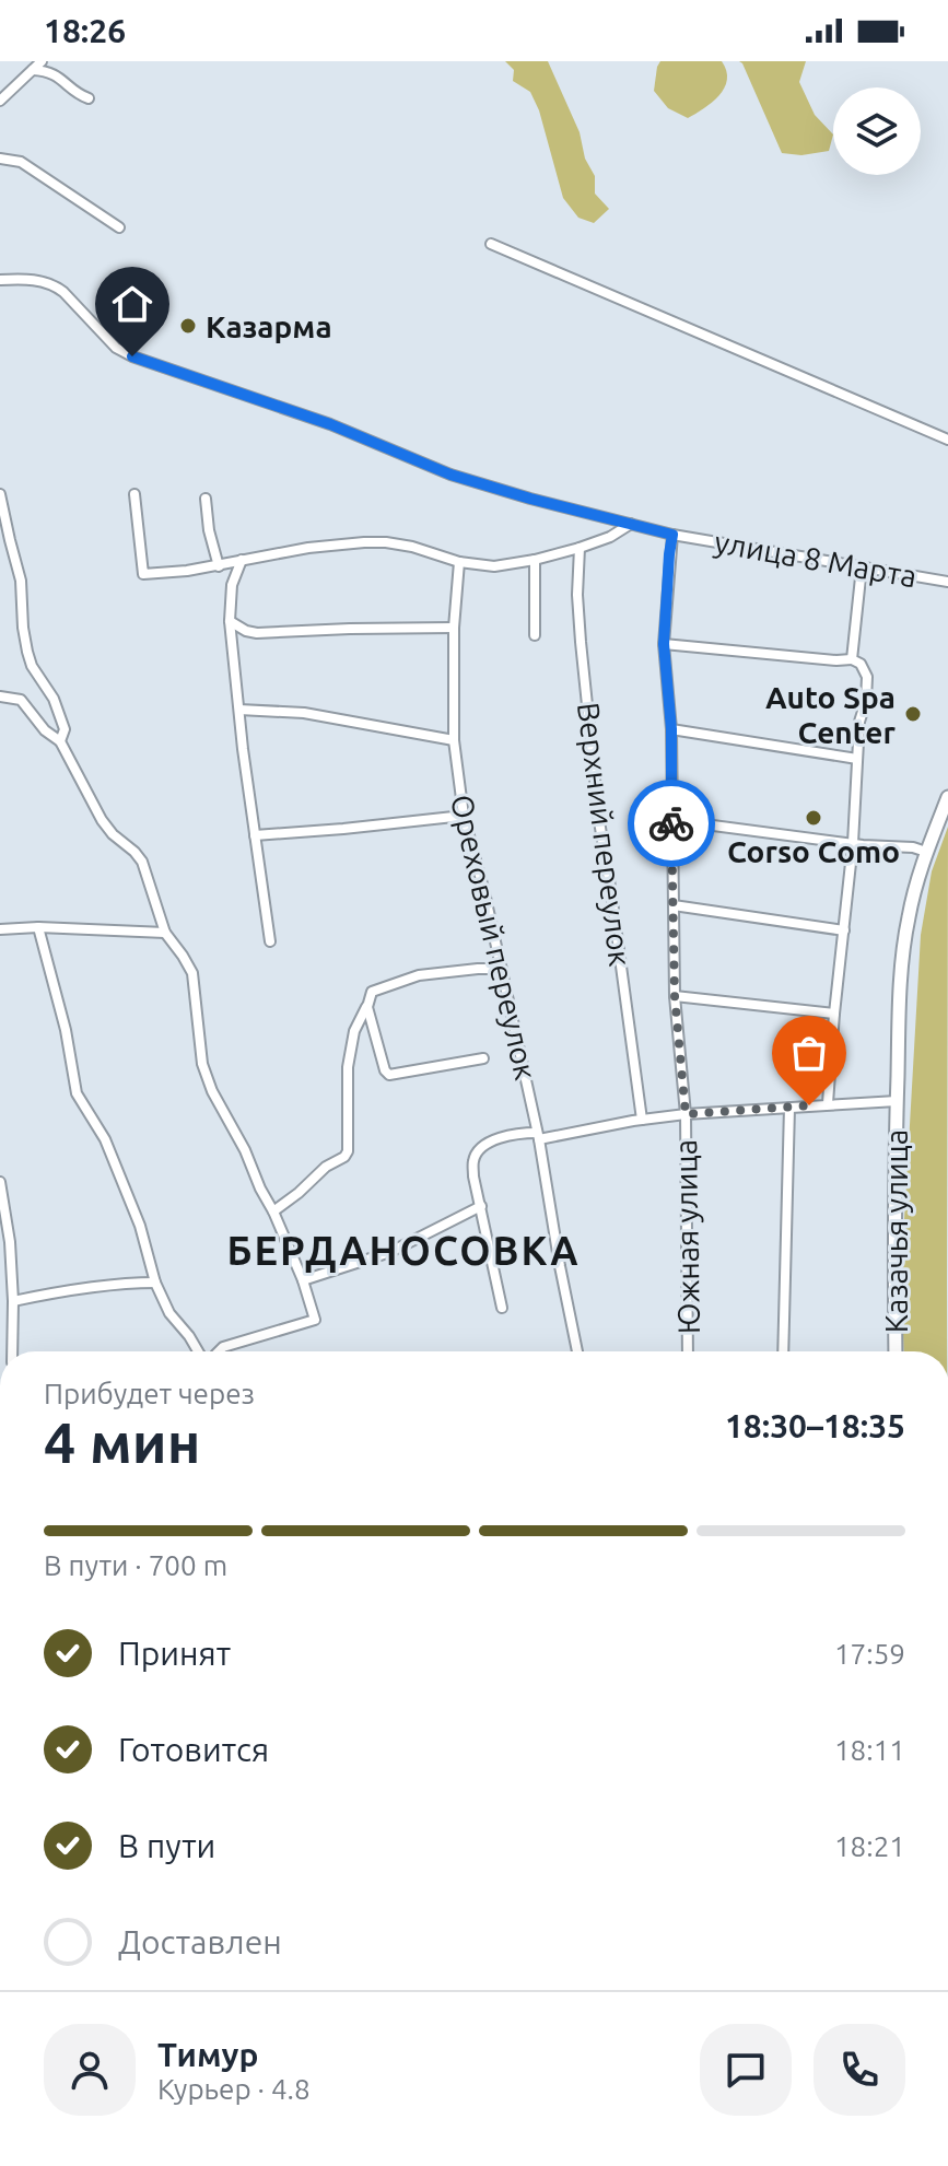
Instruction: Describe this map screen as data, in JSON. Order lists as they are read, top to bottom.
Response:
{
  "streets": {
    "main road": ["Казачья улица"],
    "street": [
      "улица 8 Марта",
      "Верхний переулок",
      "Ореховый переулок",
      "Южная улица"
    ]
  },
  "crossings": [
    ["улица 8 Марта", "Южная улица"]
  ],
  "districts": ["БЕРДАНОСОВКА"],
  "places": ["Казарма", "Auto Spa Center", "Corso Como"],
  "page": {
    "status": "18:26",
    "heading": ["4 мин", "Прибудет через", "18:30–18:35"],
    "panel": ["Тимур", "Курьер · 4.8"],
    "bar": "В пути · 700 m",
    "list": [
      ["Принят", "17:59"],
      ["Готовится", "18:11"],
      ["В пути", "18:21"],
      "Доставлен"
    ]
  }
}
